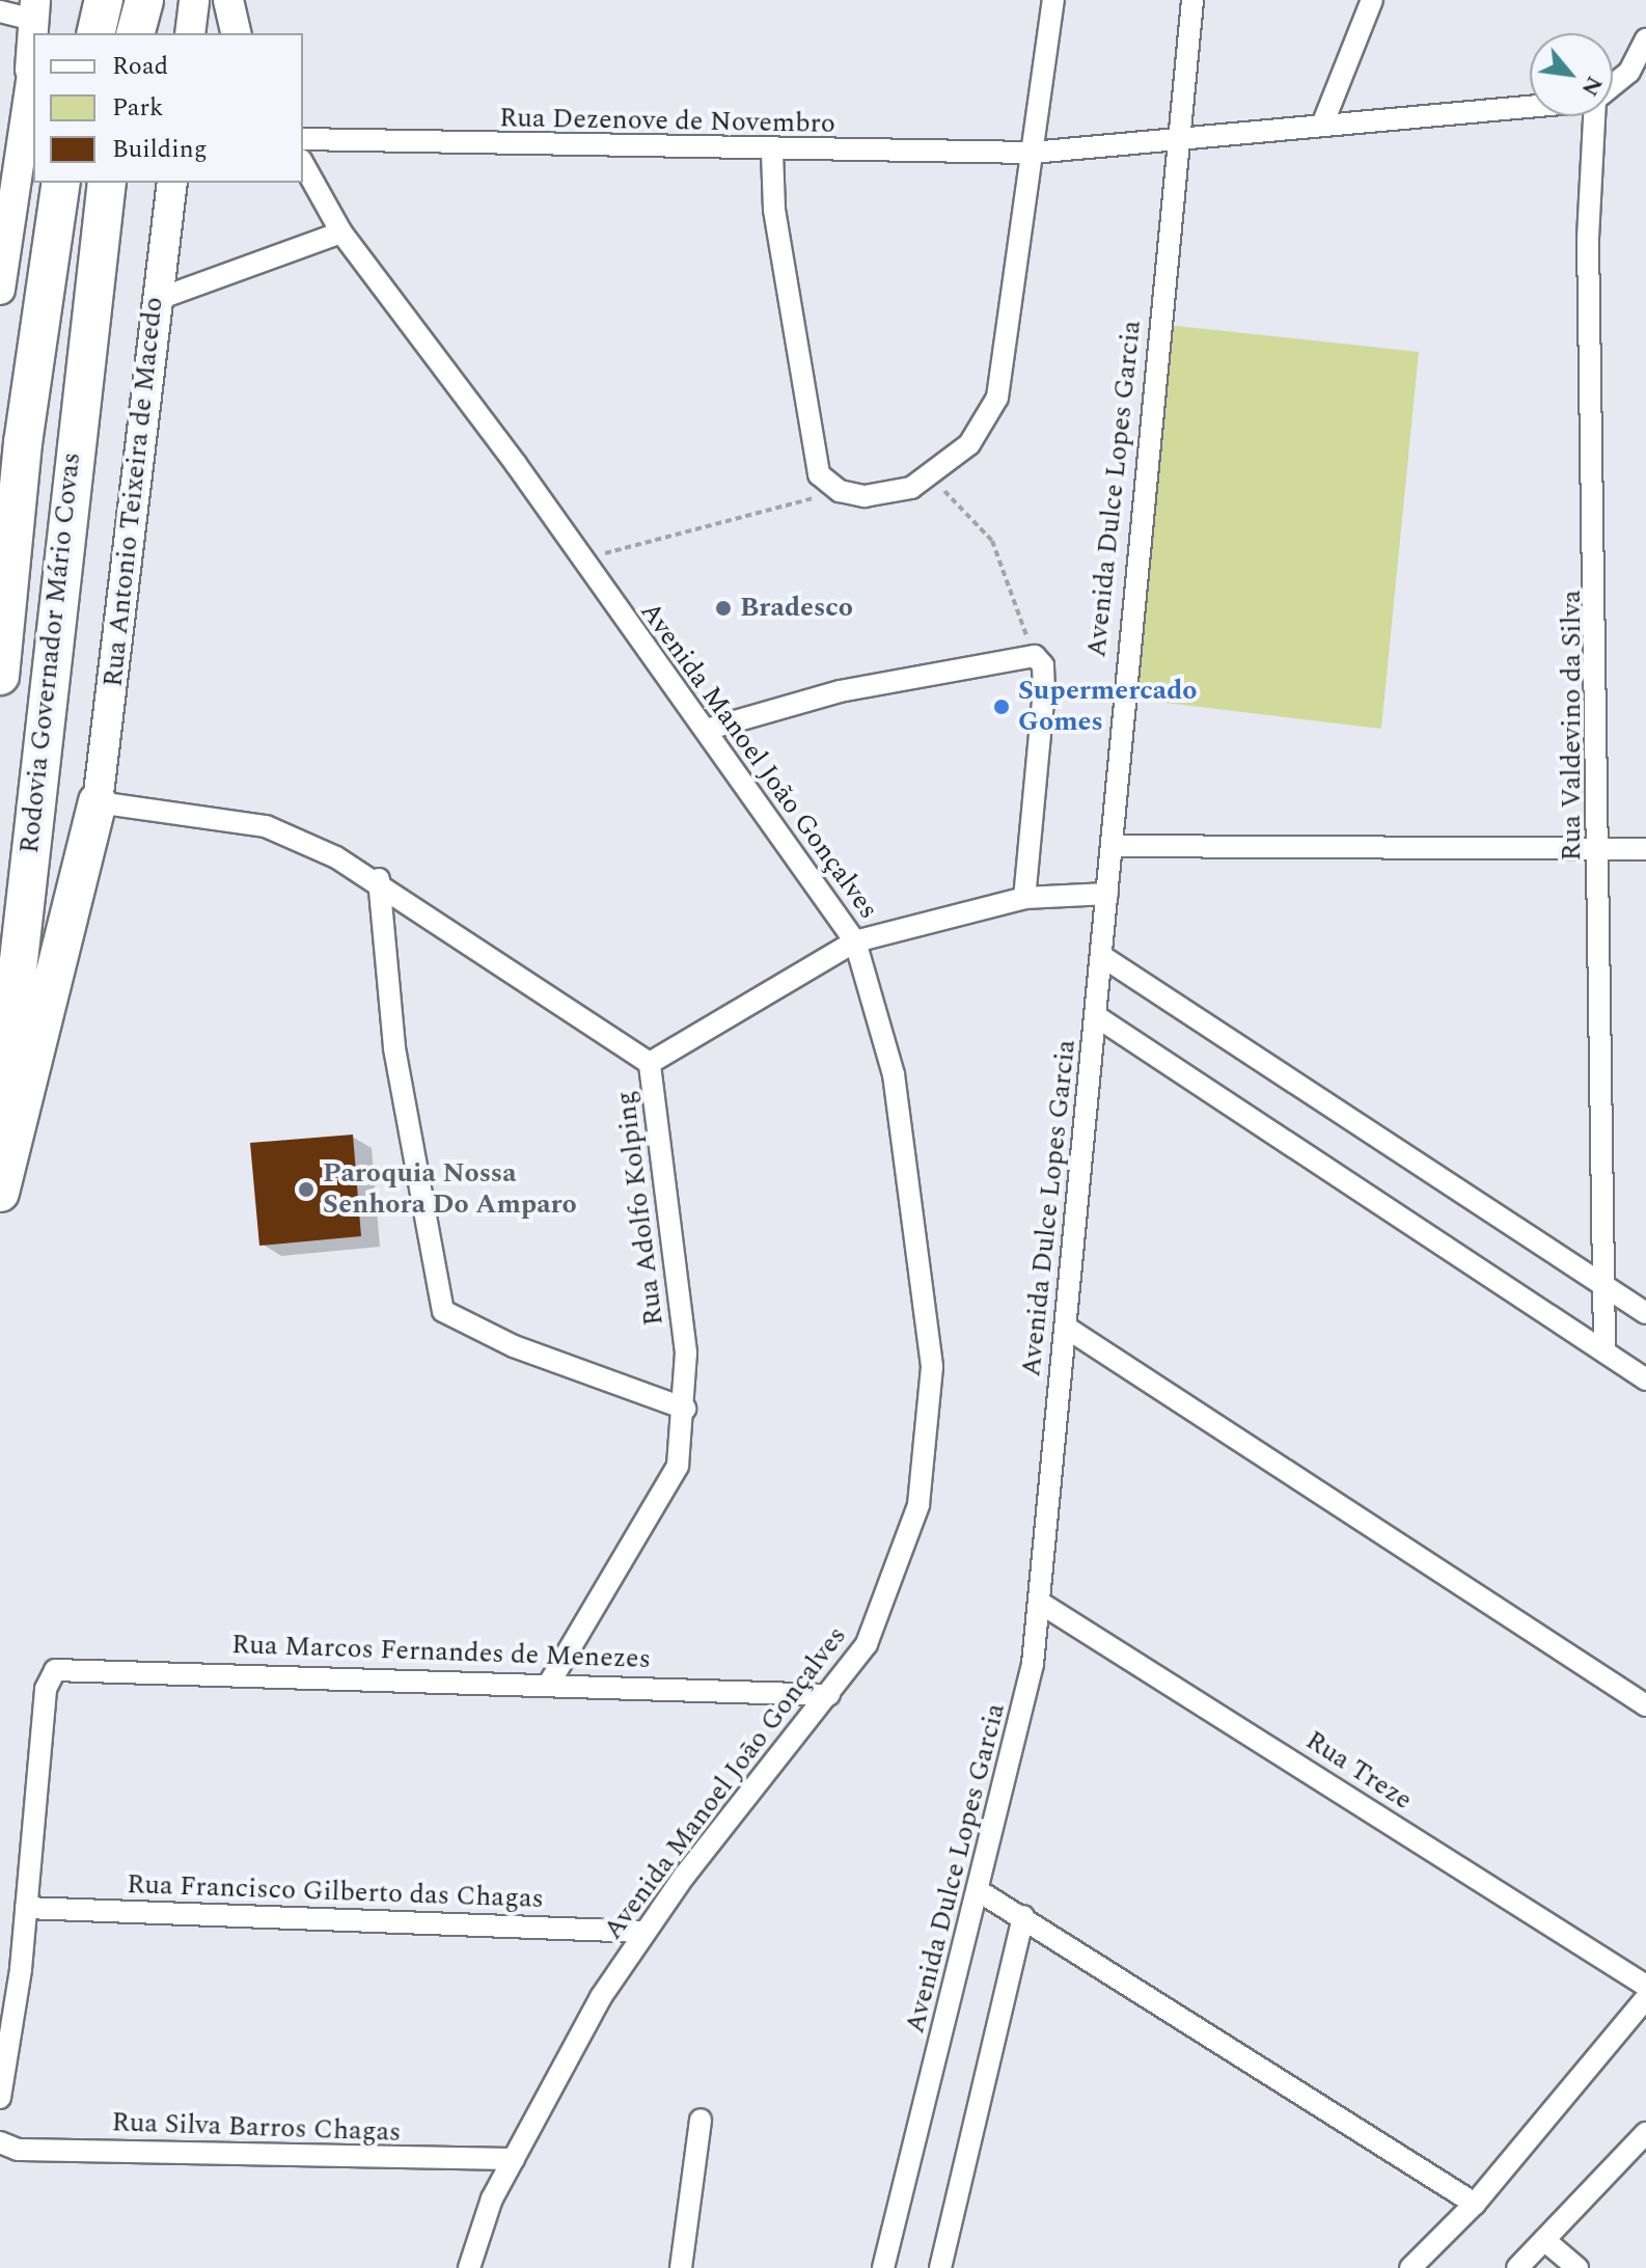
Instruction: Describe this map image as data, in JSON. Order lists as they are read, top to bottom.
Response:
{
  "streets": {
    "highway": ["Rodovia Governador Mário Covas"],
    "street": [
      "Rua Dezenove de Novembro",
      "Avenida Dulce Lopes Garcia",
      "Rua Antonio Teixeira de Macedo",
      "Rua Valdevino da Silva",
      "Avenida Manoel João Gonçalves",
      "Rua Adolfo Kolping",
      "Rua Marcos Fernandes de Menezes",
      "Rua Treze",
      "Rua Francisco Gilberto das Chagas",
      "Rua Silva Barros Chagas"
    ]
  },
  "crossings": [
    ["Rua Dezenove de Novembro", "Avenida Dulce Lopes Garcia"],
    ["Avenida Dulce Lopes Garcia", "Rua Treze"],
    ["Rua Antonio Teixeira de Macedo", "Rua Adolfo Kolping"],
    ["Avenida Manoel João Gonçalves", "Rua Marcos Fernandes de Menezes"],
    ["Avenida Manoel João Gonçalves", "Rua Francisco Gilberto das Chagas"],
    ["Avenida Manoel João Gonçalves", "Rua Silva Barros Chagas"],
    ["Rua Adolfo Kolping", "Rua Marcos Fernandes de Menezes"],
    ["Rua Marcos Fernandes de Menezes", "Rua Francisco Gilberto das Chagas"]
  ],
  "places": ["Bradesco", "Supermercado Gomes", "Paroquia Nossa Senhora Do Amparo"],
  "legend": ["Road", "Park", "Building"],
  "north": "bottom right"
}
